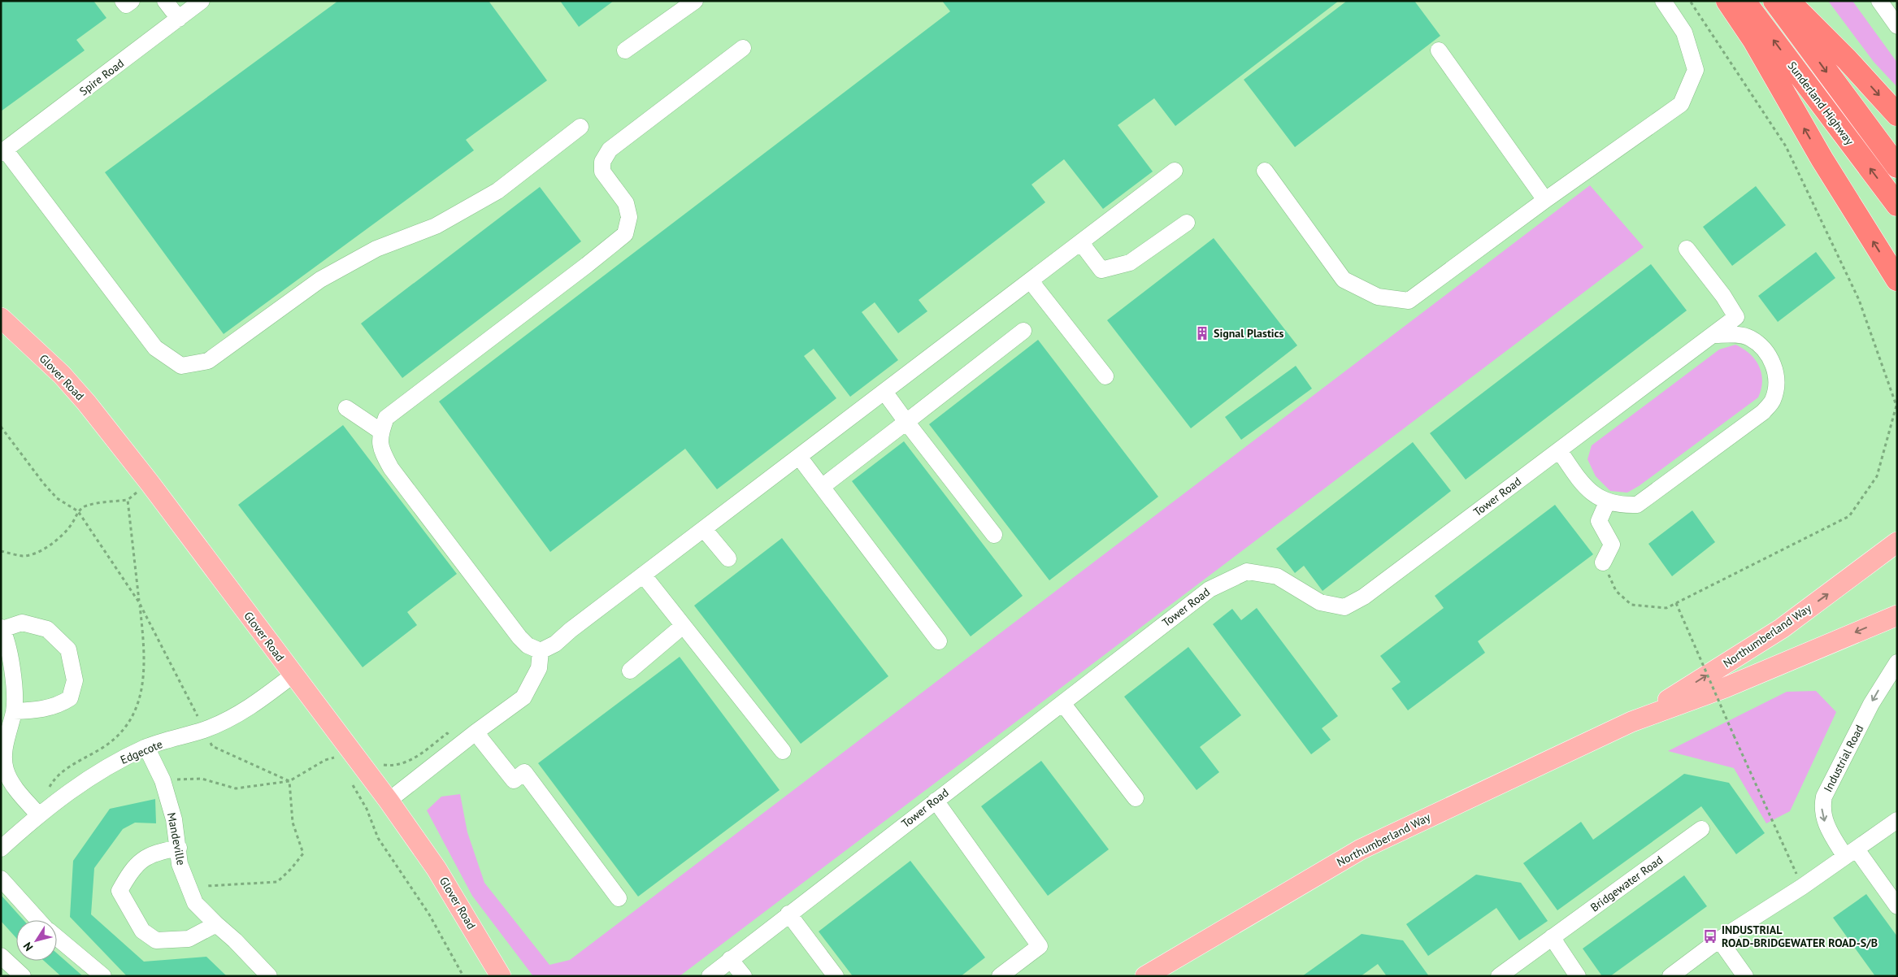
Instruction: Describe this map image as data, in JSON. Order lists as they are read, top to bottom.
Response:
{
  "streets": {
    "highway": ["Sunderland Highway"],
    "main road": ["Glover Road", "Northumberland Way"],
    "street": [
      "Spire Road",
      "Tower Road",
      "Edgecote",
      "Industrial Road",
      "Mandeville",
      "Bridgewater Road"
    ]
  },
  "crossings": [
    ["Glover Road", "Edgecote"],
    ["Edgecote", "Mandeville"]
  ],
  "one_way": ["Industrial Road"],
  "places": {
    "building": ["Signal Plastics"],
    "bus stop": ["INDUSTRIAL ROAD-BRIDGEWATER ROAD-S/B"]
  },
  "north": "bottom left"
}
